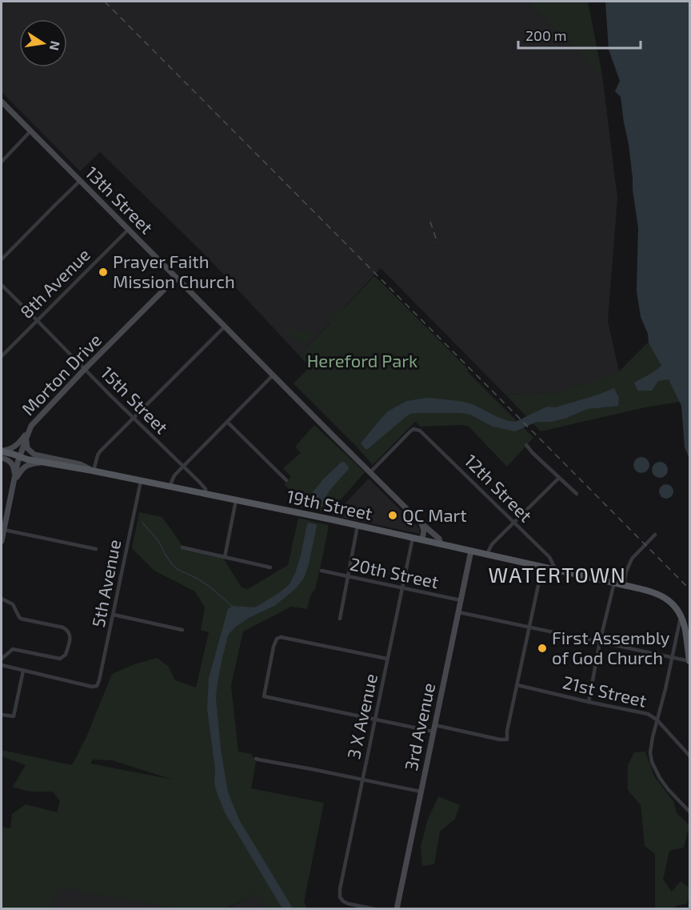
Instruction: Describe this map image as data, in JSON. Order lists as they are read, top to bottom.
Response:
{
  "streets": {
    "main road": ["19th Street"],
    "street": [
      "13th Street",
      "8th Avenue",
      "Morton Drive",
      "15th Street",
      "12th Street",
      "20th Street",
      "5th Avenue",
      "21st Street",
      "3 X Avenue",
      "3rd Avenue"
    ]
  },
  "crossings": [
    ["13th Street", "8th Avenue"],
    ["13th Street", "Morton Drive"],
    ["13th Street", "12th Street"],
    ["13th Street", "19th Street"],
    ["8th Avenue", "15th Street"],
    ["Morton Drive", "15th Street"],
    ["Morton Drive", "19th Street"],
    ["15th Street", "19th Street"],
    ["12th Street", "19th Street"],
    ["19th Street", "5th Avenue"],
    ["19th Street", "3 X Avenue"],
    ["19th Street", "3rd Avenue"],
    ["20th Street", "3 X Avenue"],
    ["20th Street", "3rd Avenue"]
  ],
  "districts": ["WATERTOWN"],
  "parks": ["Hereford Park"],
  "places": ["Prayer Faith Mission Church", "QC Mart", "First Assembly of God Church"],
  "scale_bar": "200 m",
  "north": "right"
}
